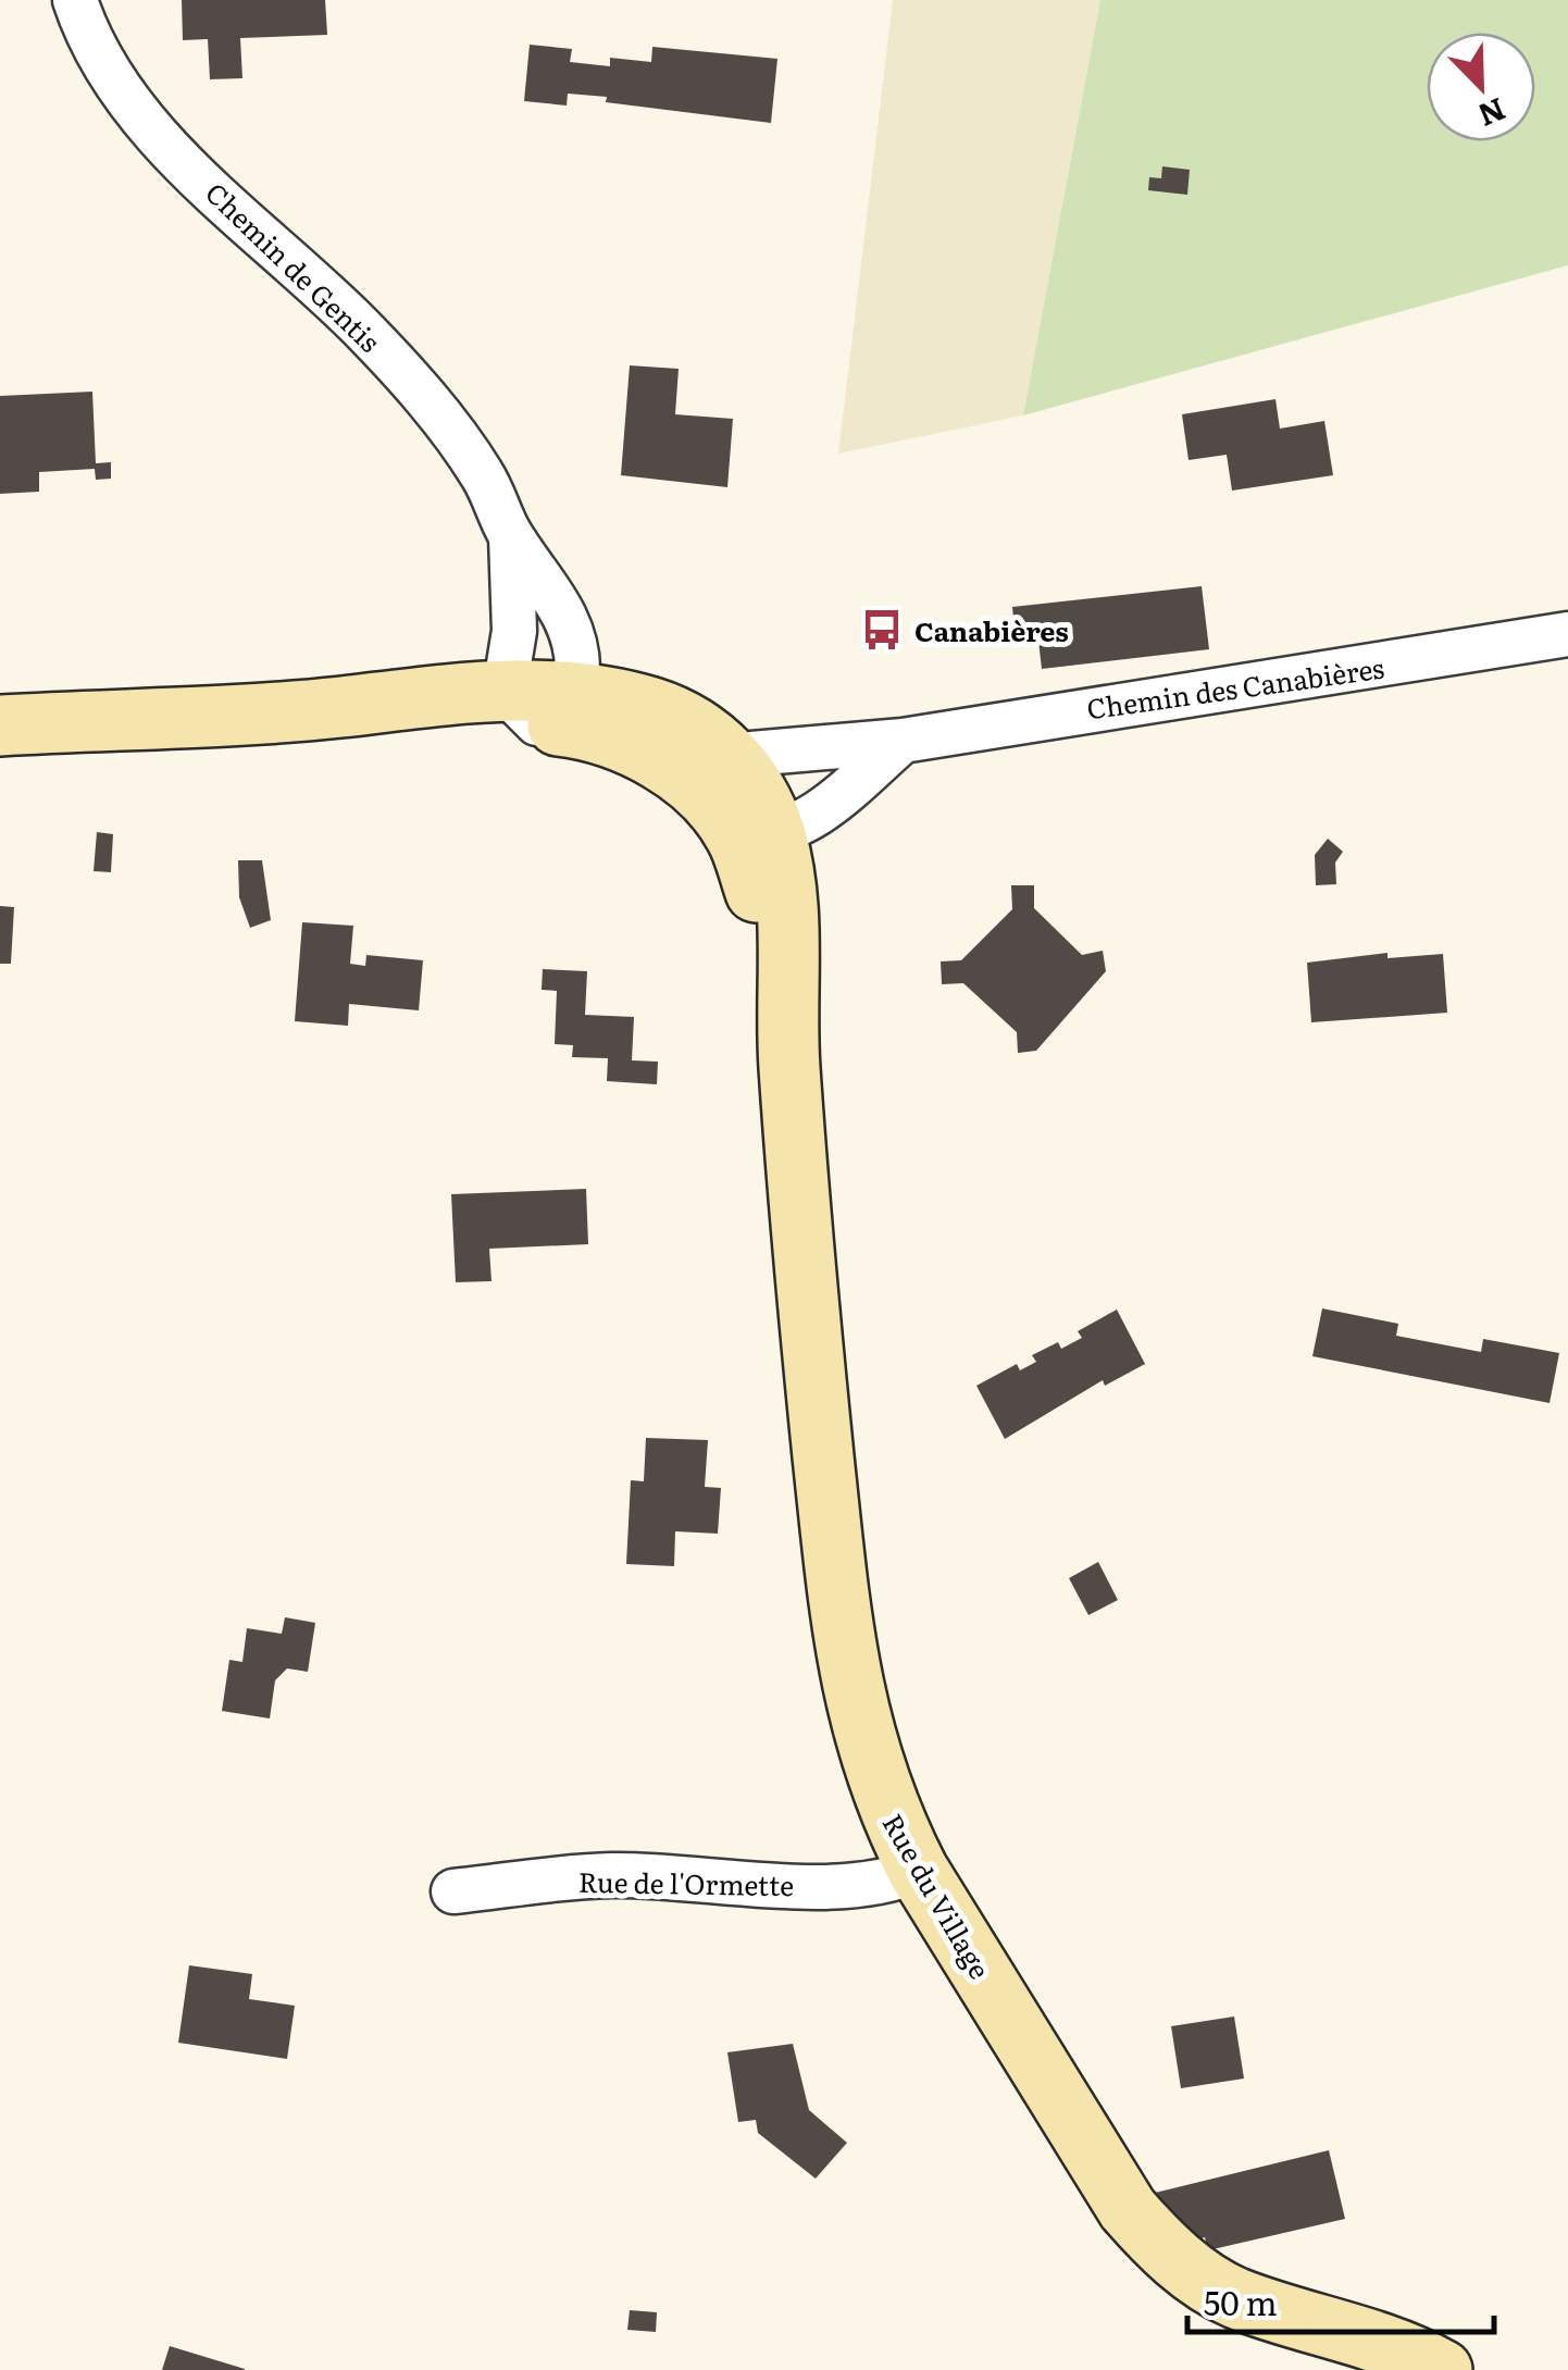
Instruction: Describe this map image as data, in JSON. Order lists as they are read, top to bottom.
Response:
{
  "streets": {
    "street": [
      "Chemin de Gentis",
      "Chemin des Canabières",
      "Rue de l'Ormette",
      "Rue du Village"
    ]
  },
  "crossings": [
    ["Chemin des Canabières", "Rue du Village"],
    ["Rue de l'Ormette", "Rue du Village"]
  ],
  "places": {
    "bus stop": ["Canabières"]
  },
  "scale_bar": "50 m",
  "north": "bottom right"
}
